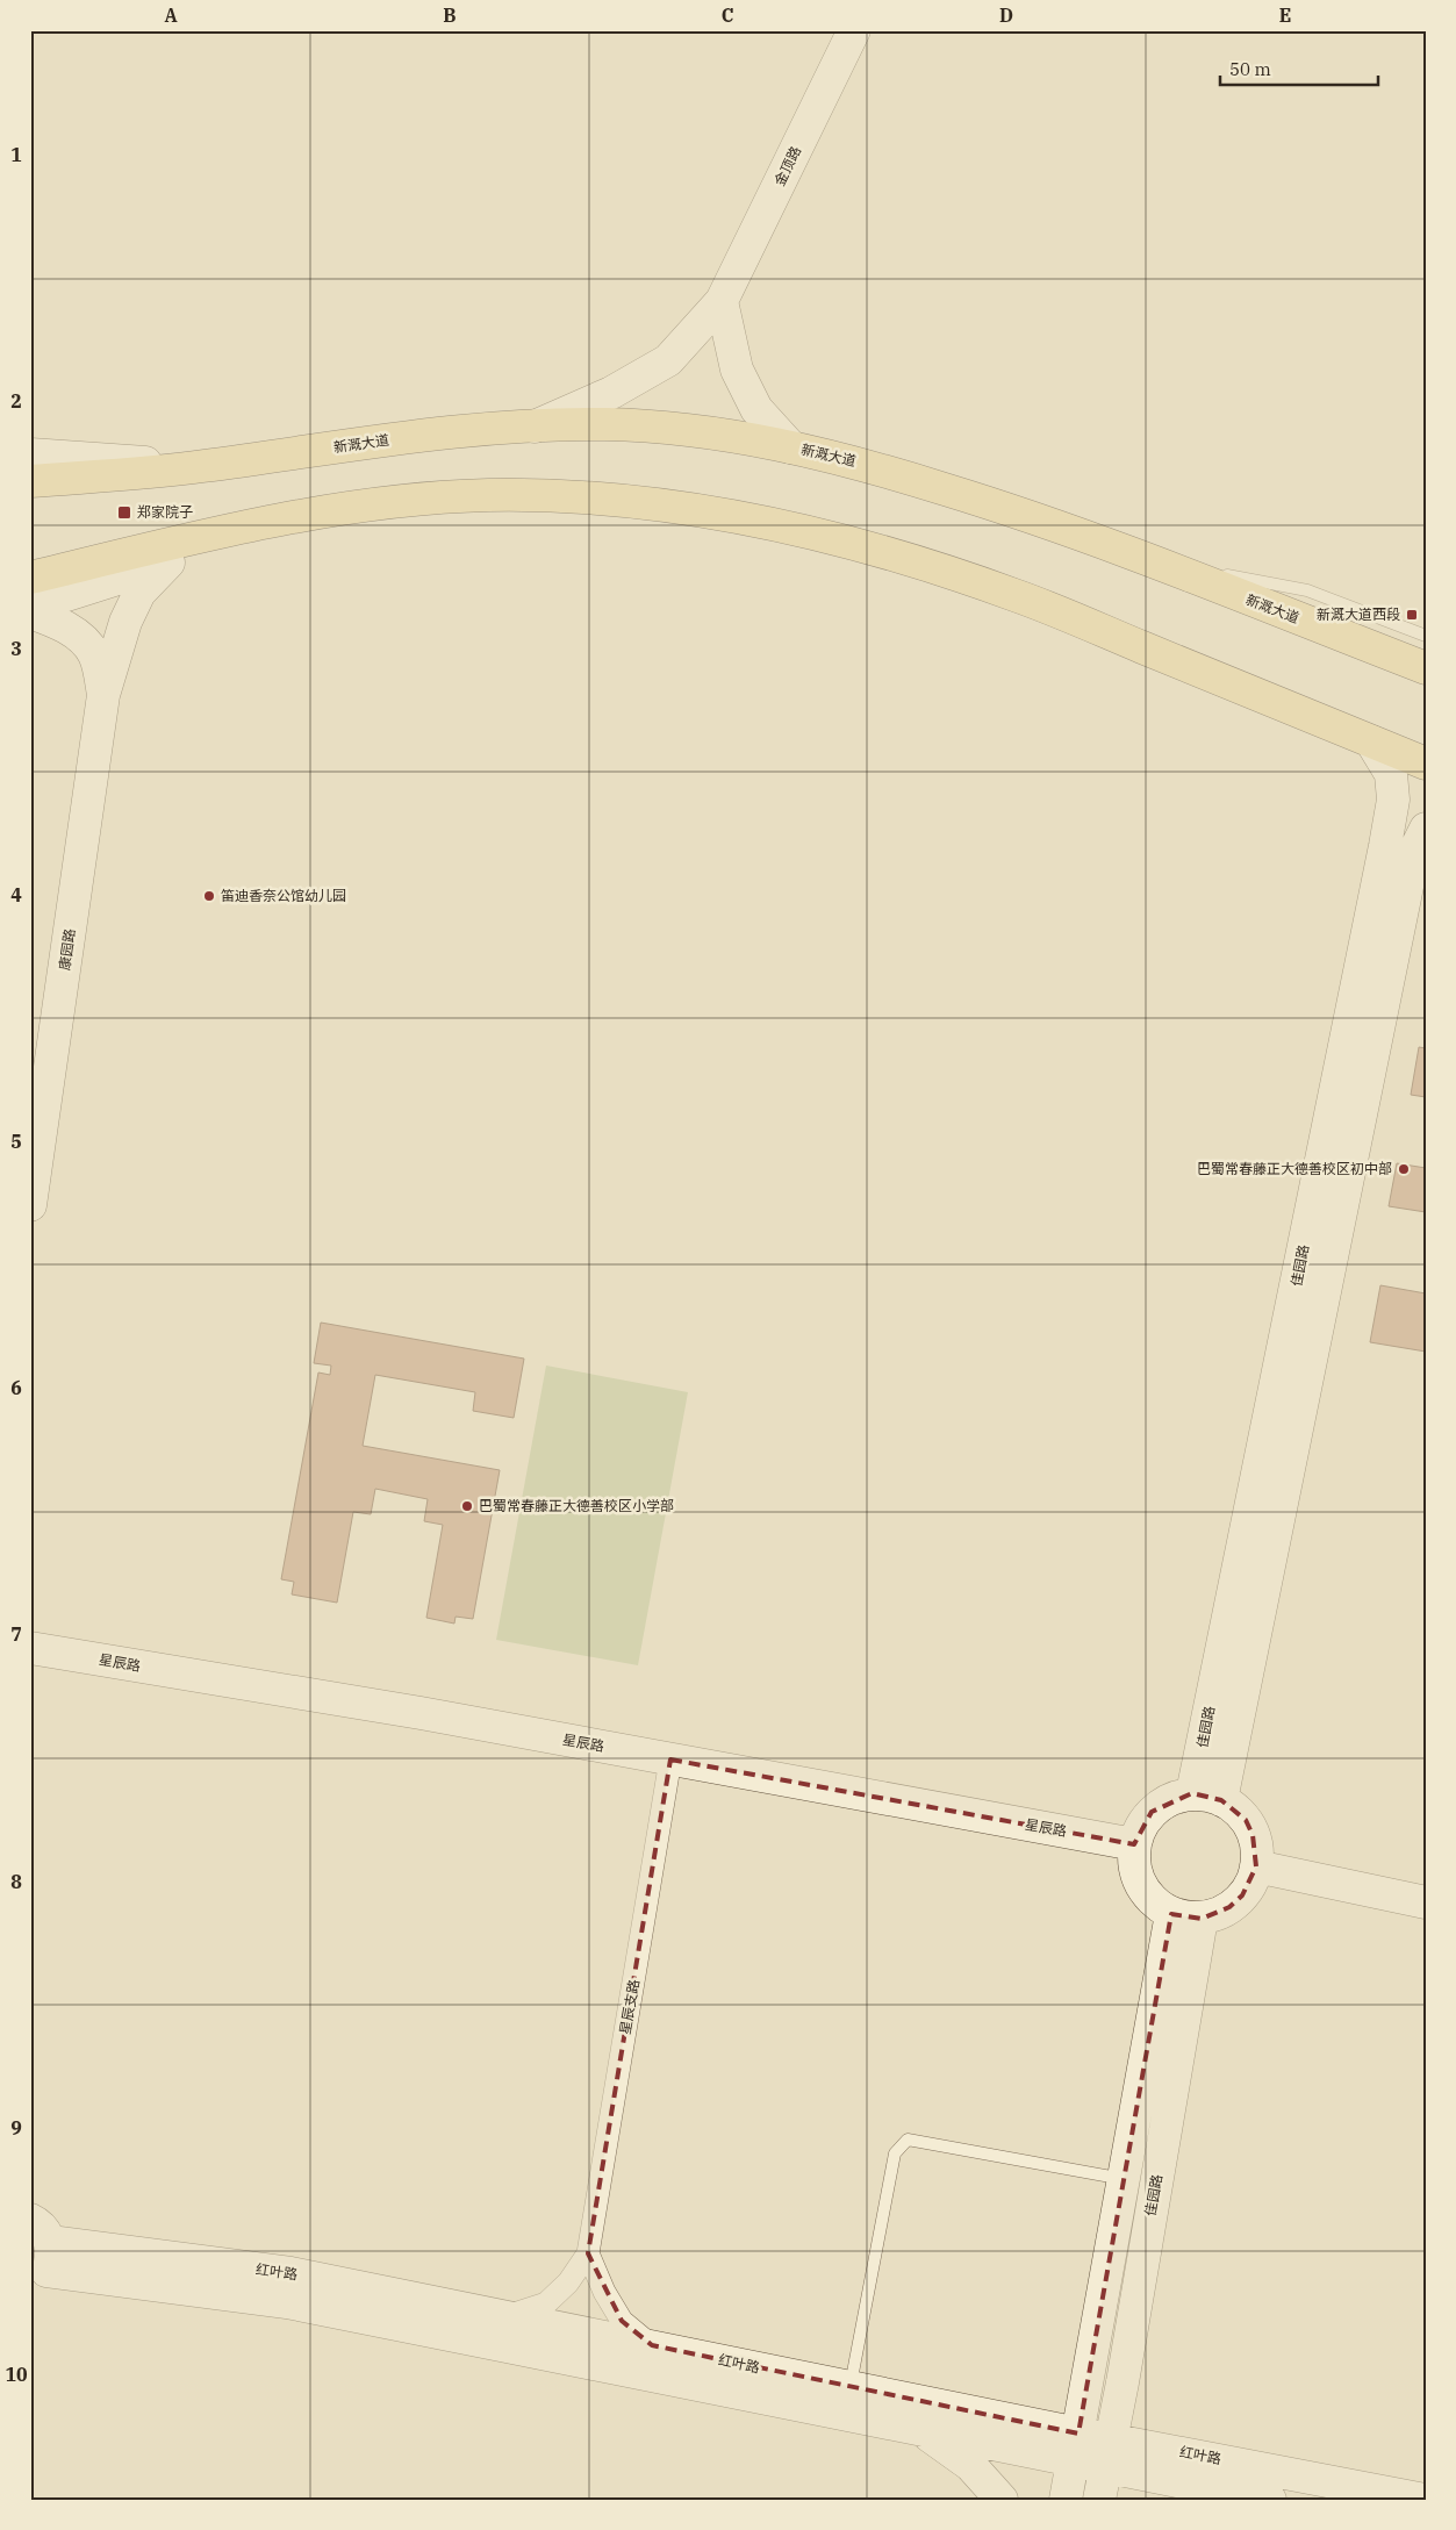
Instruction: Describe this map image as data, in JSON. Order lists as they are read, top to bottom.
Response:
{
  "streets": {
    "main road": [
      "金顶路",
      "新溉大道",
      "康园路",
      "佳园路",
      "星辰路",
      "红叶路"
    ],
    "street": ["星辰支路"]
  },
  "crossings": [
    ["金顶路", "新溉大道"],
    ["佳园路", "星辰路"],
    ["佳园路", "红叶路"],
    ["星辰路", "星辰支路"]
  ],
  "places": {
    "transit": ["郑家院子", "新溉大道西段"],
    "other": ["笛迪香奈公馆幼儿园", "巴蜀常春藤正大德善校区初中部", "巴蜀常春藤正大德善校区小学部"]
  },
  "scale_bar": "50 m",
  "grid": {
    "columns": [
      "A",
      "B",
      "C",
      "D",
      "E"
    ],
    "rows": [
      "1",
      "2",
      "3",
      "4",
      "5",
      "6",
      "7",
      "8",
      "9",
      "10"
    ]
  }
}
